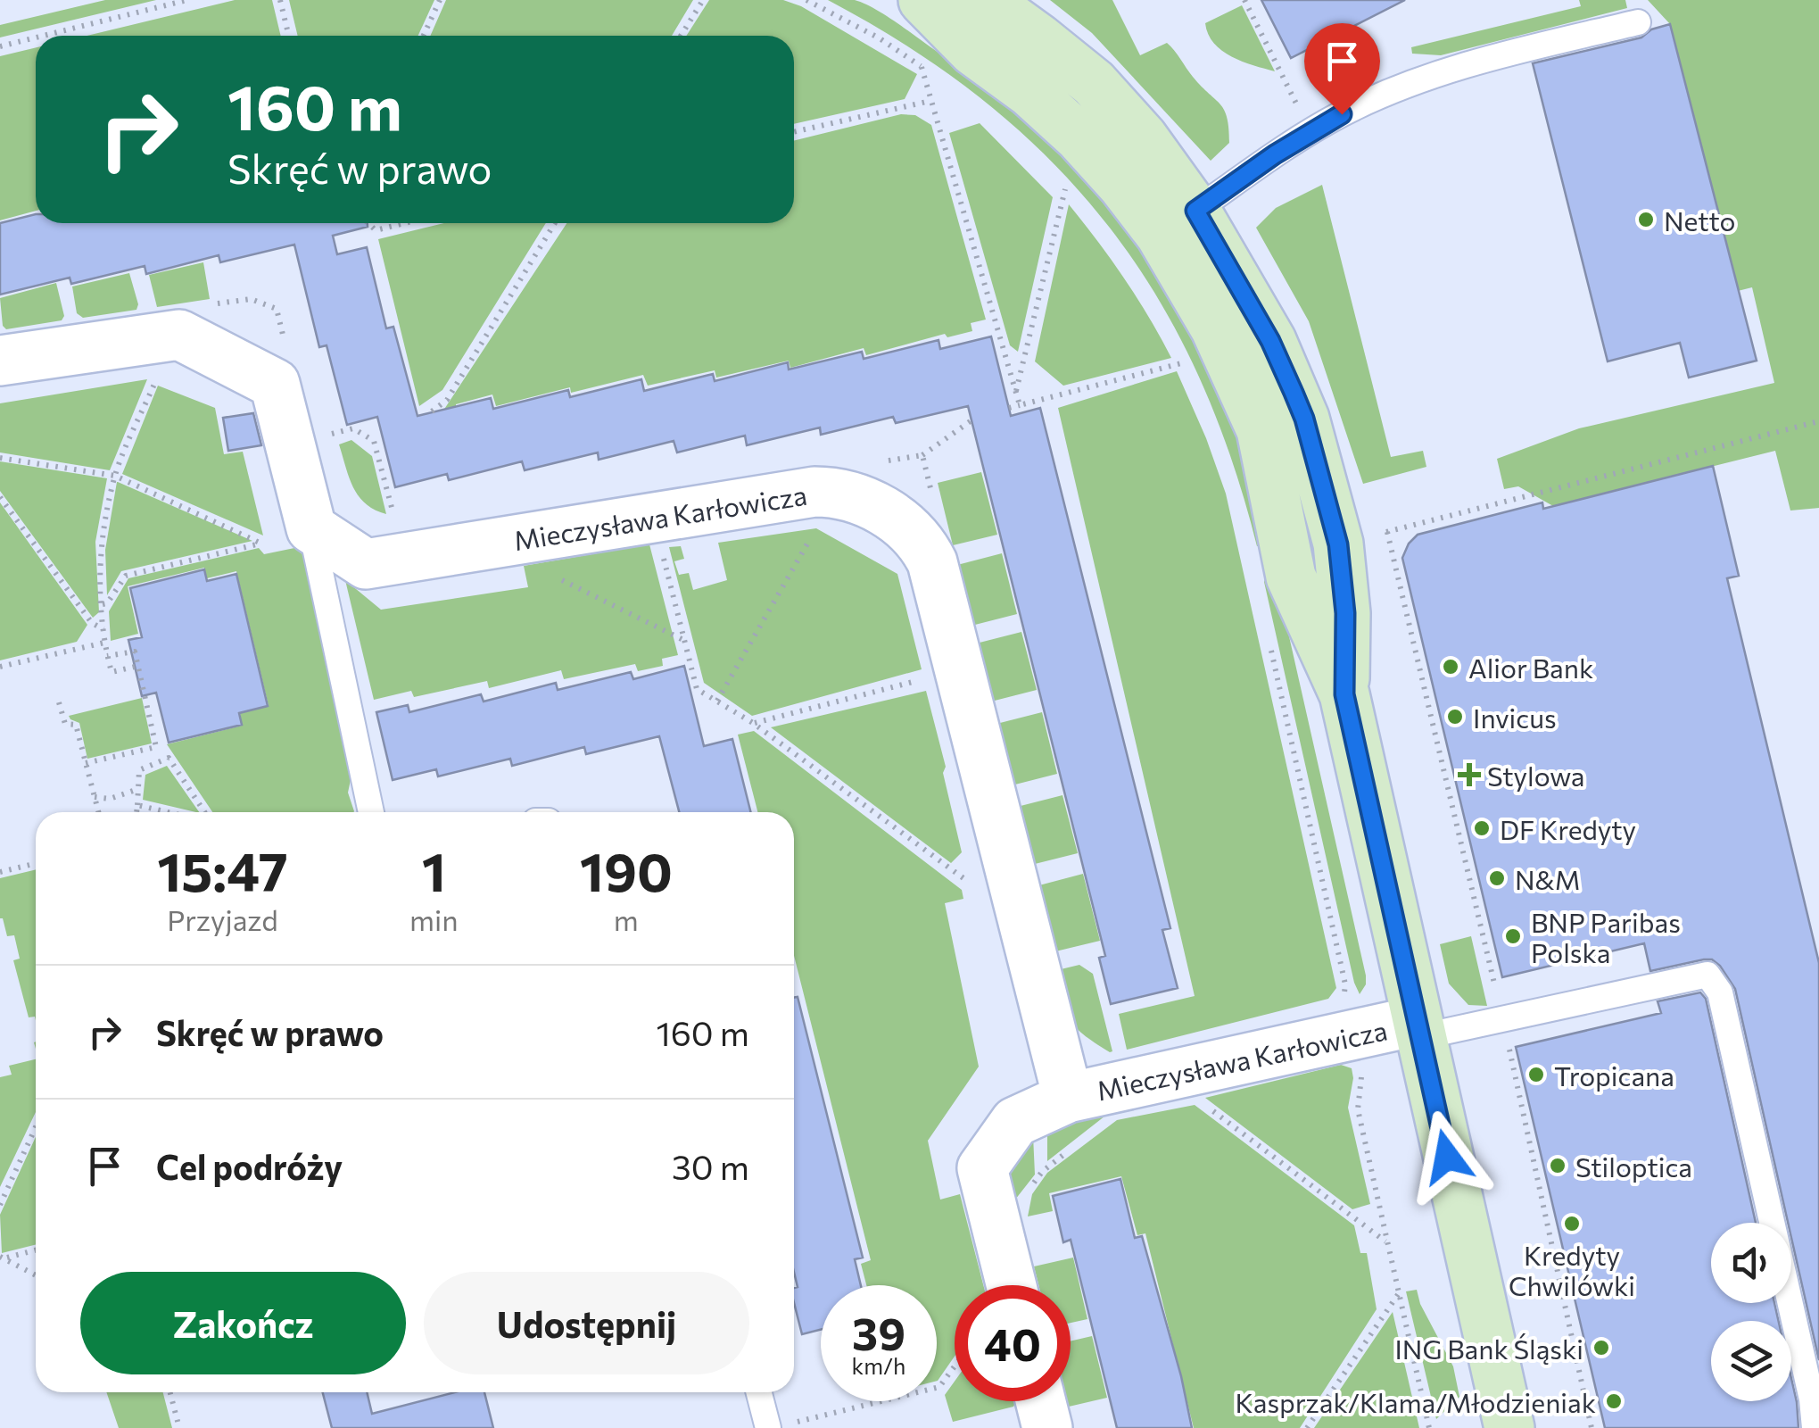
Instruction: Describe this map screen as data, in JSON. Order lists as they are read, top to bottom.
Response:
{
  "streets": {
    "street": ["Mieczysława Karłowicza"]
  },
  "places": {
    "other": [
      "Netto",
      "Alior Bank",
      "Invicus",
      "DF Kredyty",
      "N&M",
      "BNP Paribas Polska",
      "Tropicana",
      "Stiloptica",
      "Kredyty Chwilówki",
      "ING Bank Śląski",
      "Kasprzak/Klama/Młodzieniak"
    ],
    "health": ["Stylowa"]
  },
  "page": {
    "turn": ["160 m", "Skręć w prawo"],
    "eta": [
      "15:47",
      "Przyjazd",
      "1",
      "min",
      "190",
      "m"
    ],
    "list": [
      {
        "name": "Skręć w prawo",
        "value": "160 m"
      },
      {
        "name": "Cel podróży",
        "value": "30 m"
      }
    ],
    "buttons": ["Zakończ", "Udostępnij"],
    "speed": "39 km/h",
    "limit": "40"
  }
}
